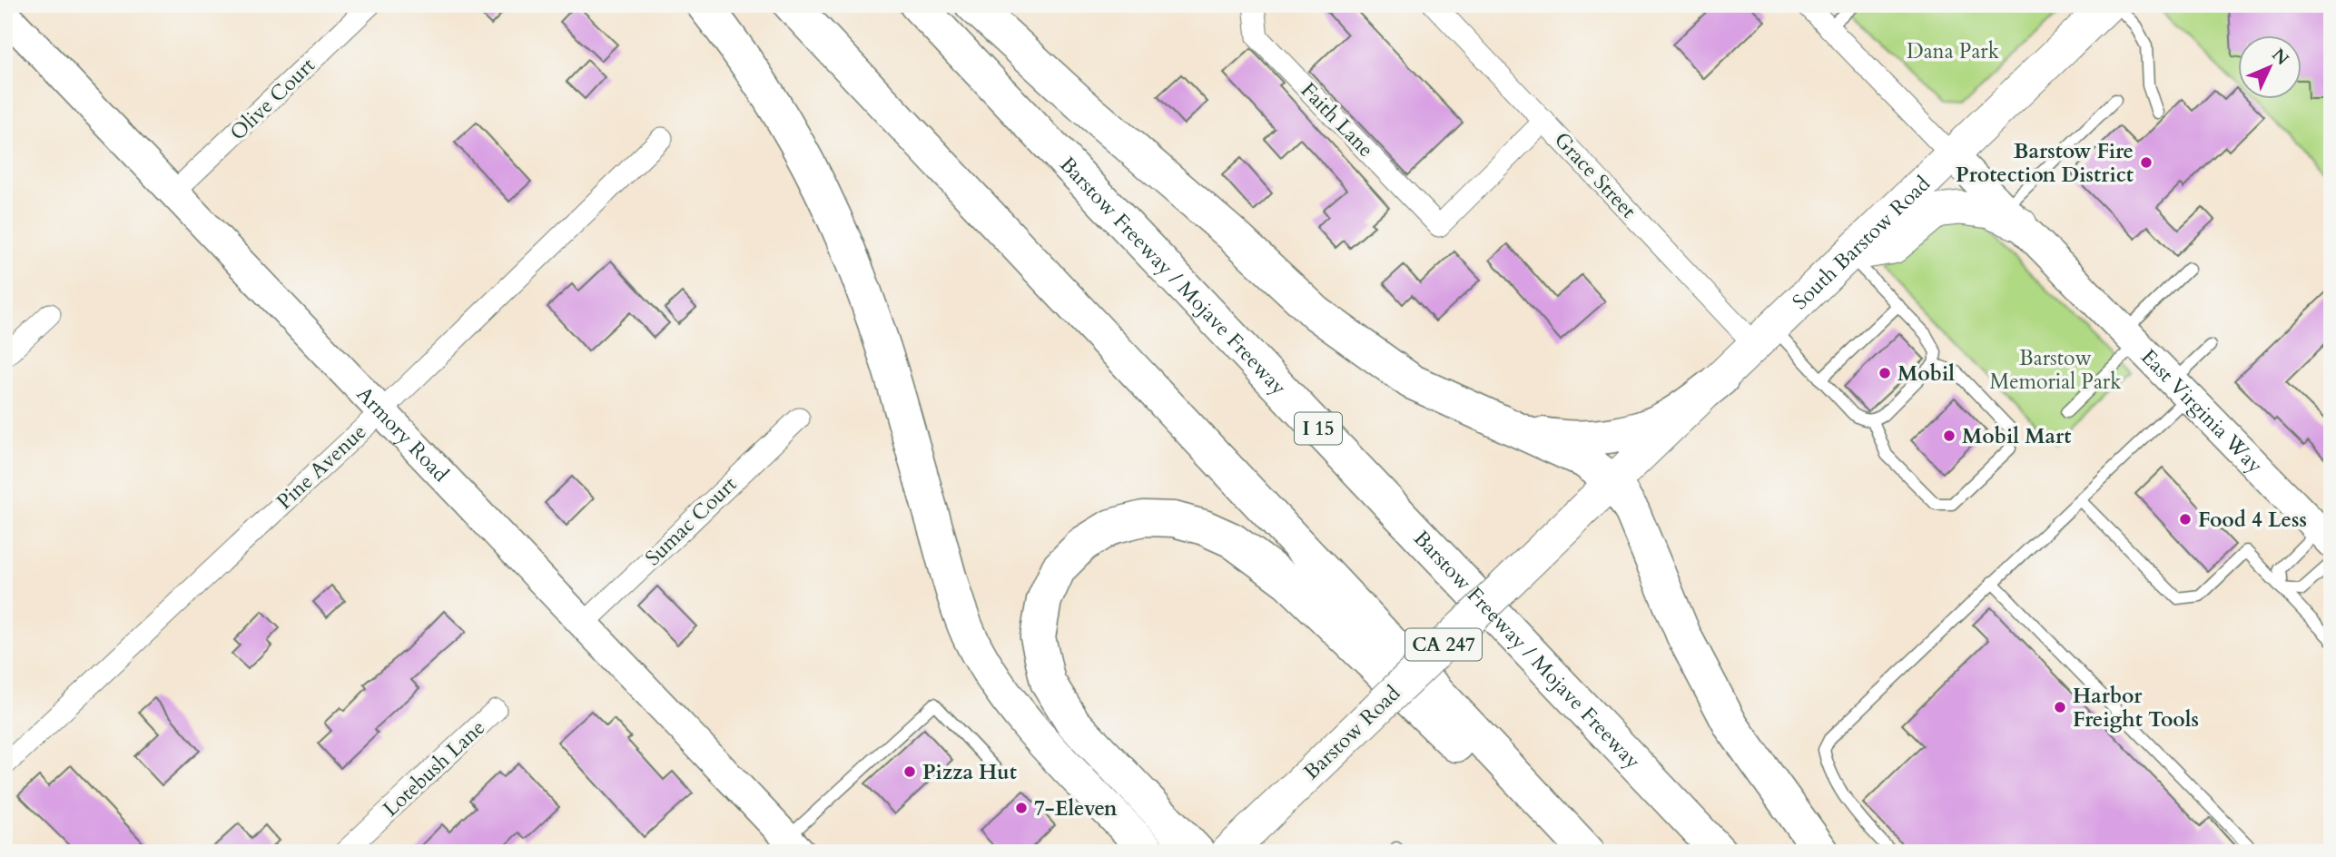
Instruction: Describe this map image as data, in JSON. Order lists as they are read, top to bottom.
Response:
{
  "streets": {
    "highway": ["Barstow Freeway / Mojave Freeway", "I 15"],
    "main road": ["South Barstow Road", "CA 247", "Barstow Road"],
    "street": [
      "Olive Court",
      "Faith Lane",
      "Grace Street",
      "East Virginia Way",
      "Armory Road",
      "Pine Avenue",
      "Sumac Court",
      "Lotebush Lane"
    ]
  },
  "crossings": [
    ["Olive Court", "Armory Road"],
    ["Faith Lane", "Grace Street"],
    ["Grace Street", "South Barstow Road"],
    ["South Barstow Road", "East Virginia Way"],
    ["South Barstow Road", "Barstow Road"],
    ["Armory Road", "Pine Avenue"],
    ["Armory Road", "Sumac Court"]
  ],
  "parks": ["Dana Park", "Barstow Memorial Park"],
  "places": [
    "Barstow Fire Protection District",
    "Mobil",
    "Mobil Mart",
    "Food 4 Less",
    "Harbor Freight Tools",
    "Pizza Hut",
    "7-Eleven"
  ],
  "north": "top right"
}
